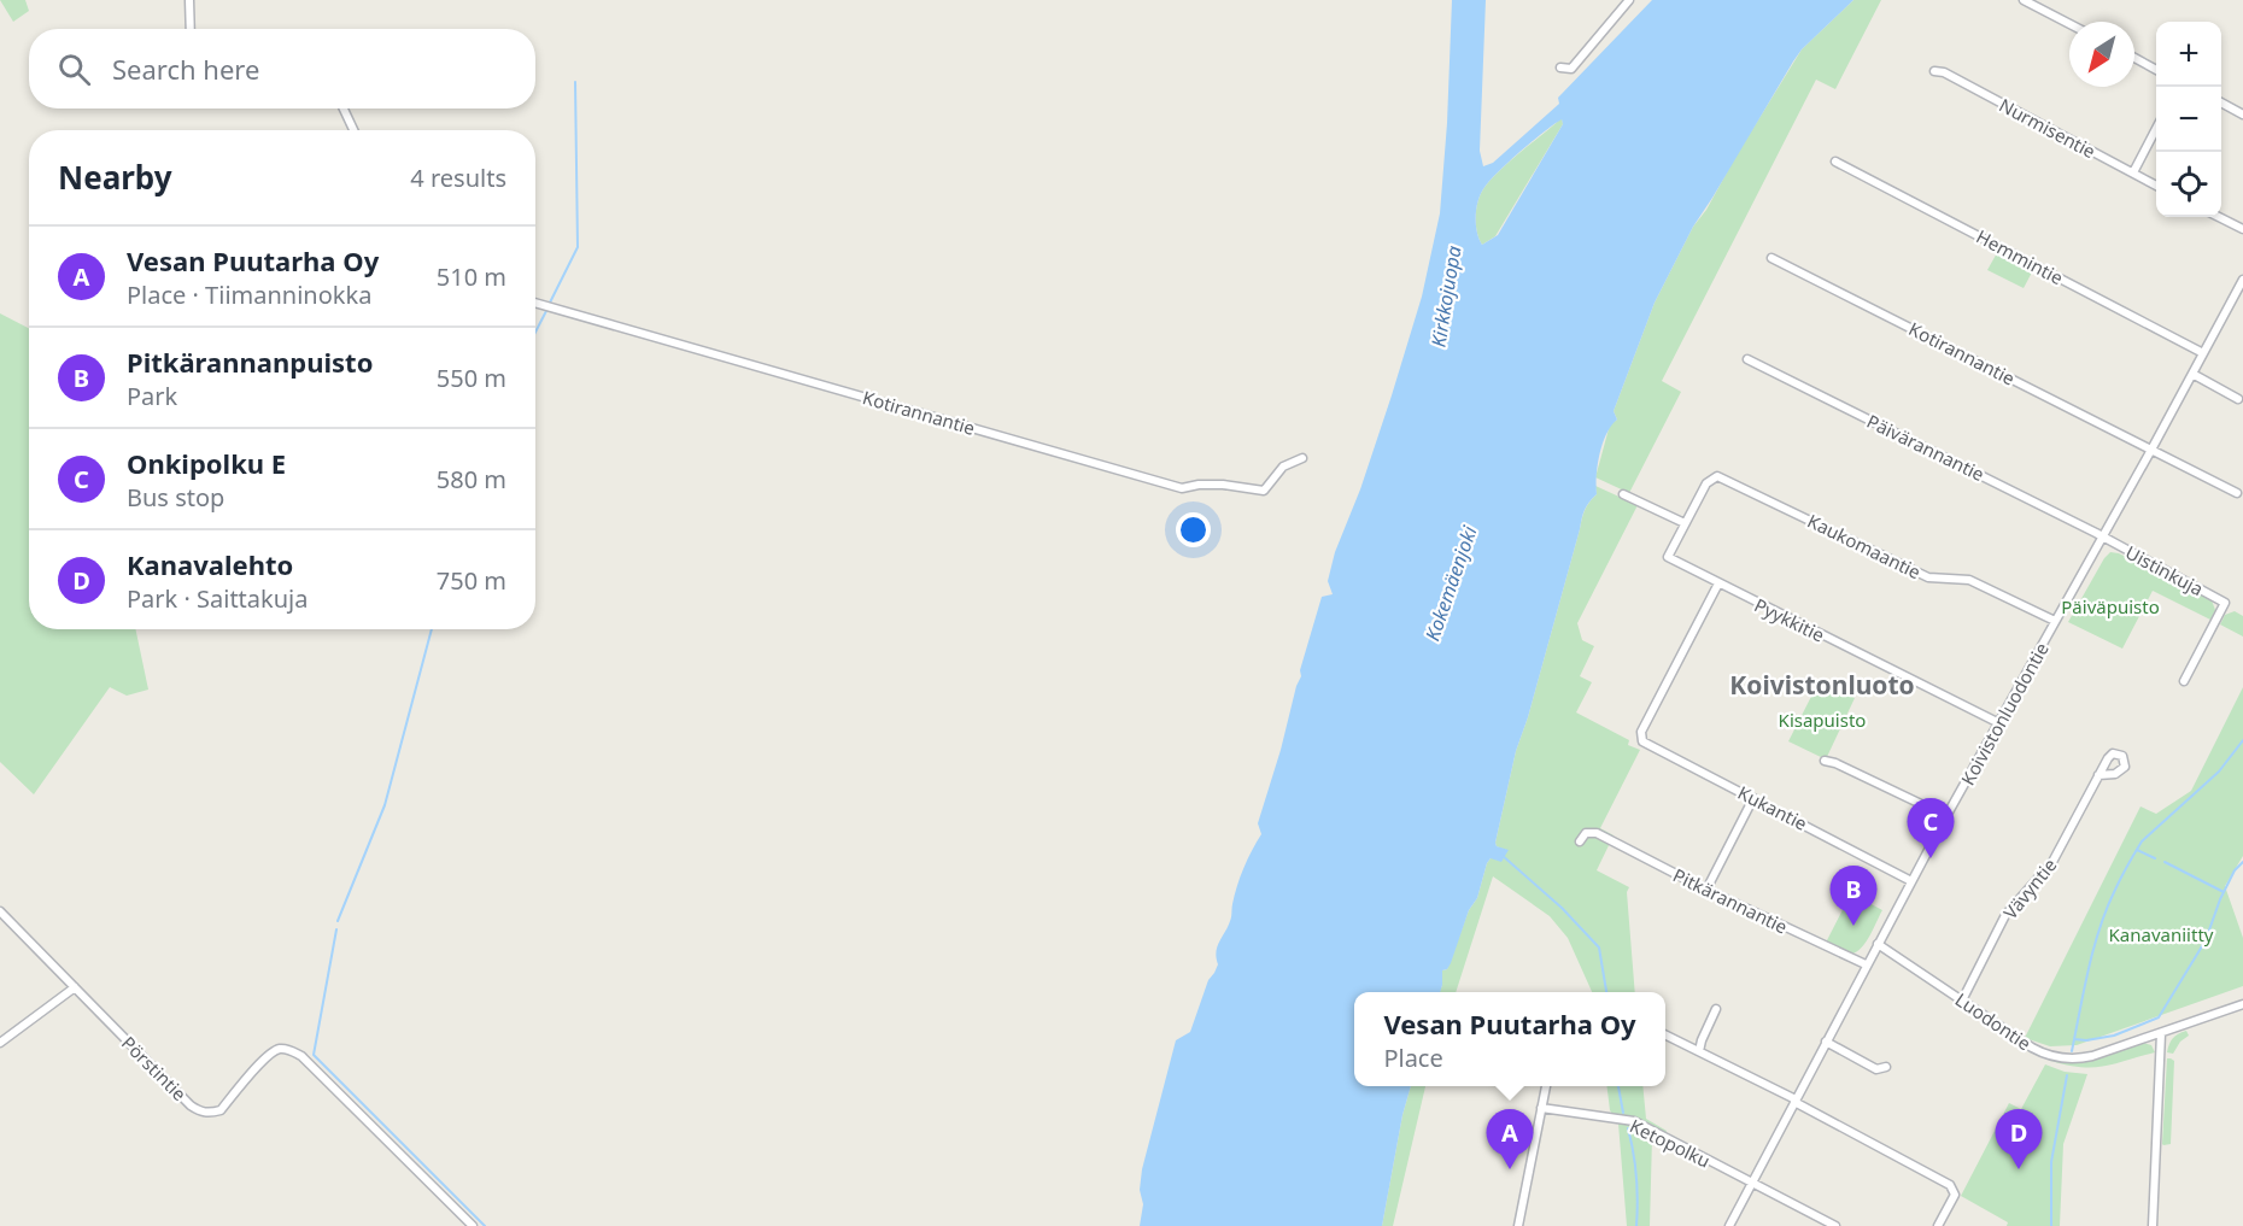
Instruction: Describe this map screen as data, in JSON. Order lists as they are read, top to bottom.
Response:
{
  "streets": {
    "street": [
      "Nurmisentie",
      "Hemmintie",
      "Kotirannantie",
      "Päivärannantie",
      "Kaukomaantie",
      "Uistinkuja",
      "Pyykkitie",
      "Koivistonluodontie",
      "Kukantie",
      "Vävyntie",
      "Pitkärannantie",
      "Luodontie",
      "Pörstintie",
      "Ketopolku"
    ]
  },
  "crossings": [
    ["Hemmintie", "Koivistonluodontie"],
    ["Kotirannantie", "Koivistonluodontie"],
    ["Päivärannantie", "Uistinkuja"],
    ["Päivärannantie", "Koivistonluodontie"],
    ["Kaukomaantie", "Pyykkitie"],
    ["Kaukomaantie", "Koivistonluodontie"],
    ["Uistinkuja", "Koivistonluodontie"],
    ["Pyykkitie", "Koivistonluodontie"],
    ["Pyykkitie", "Kukantie"],
    ["Koivistonluodontie", "Kukantie"],
    ["Koivistonluodontie", "Pitkärannantie"],
    ["Koivistonluodontie", "Luodontie"],
    ["Koivistonluodontie", "Ketopolku"],
    ["Vävyntie", "Luodontie"]
  ],
  "districts": ["Koivistonluoto"],
  "water": ["Kirkkojuopa", "Kokemäenjoki"],
  "parks": ["Päiväpuisto", "Kisapuisto", "Kanavaniitty"],
  "north": "bottom left",
  "page": {
    "map_buttons": ["+", "−"],
    "search": "Search here",
    "heading": ["Nearby", "4 results"],
    "list": [
      {
        "mark": "A",
        "name": "Vesan Puutarha Oy",
        "note": "Place · Tiimanninokka",
        "value": "510 m"
      },
      {
        "mark": "B",
        "name": "Pitkärannanpuisto",
        "note": "Park",
        "value": "550 m"
      },
      {
        "mark": "C",
        "name": "Onkipolku E",
        "note": "Bus stop",
        "value": "580 m"
      },
      {
        "mark": "D",
        "name": "Kanavalehto",
        "note": "Park · Saittakuja",
        "value": "750 m"
      }
    ],
    "pins": [
      "C",
      "B",
      "A",
      "D"
    ],
    "popup": ["Vesan Puutarha Oy", "Place"]
  }
}
